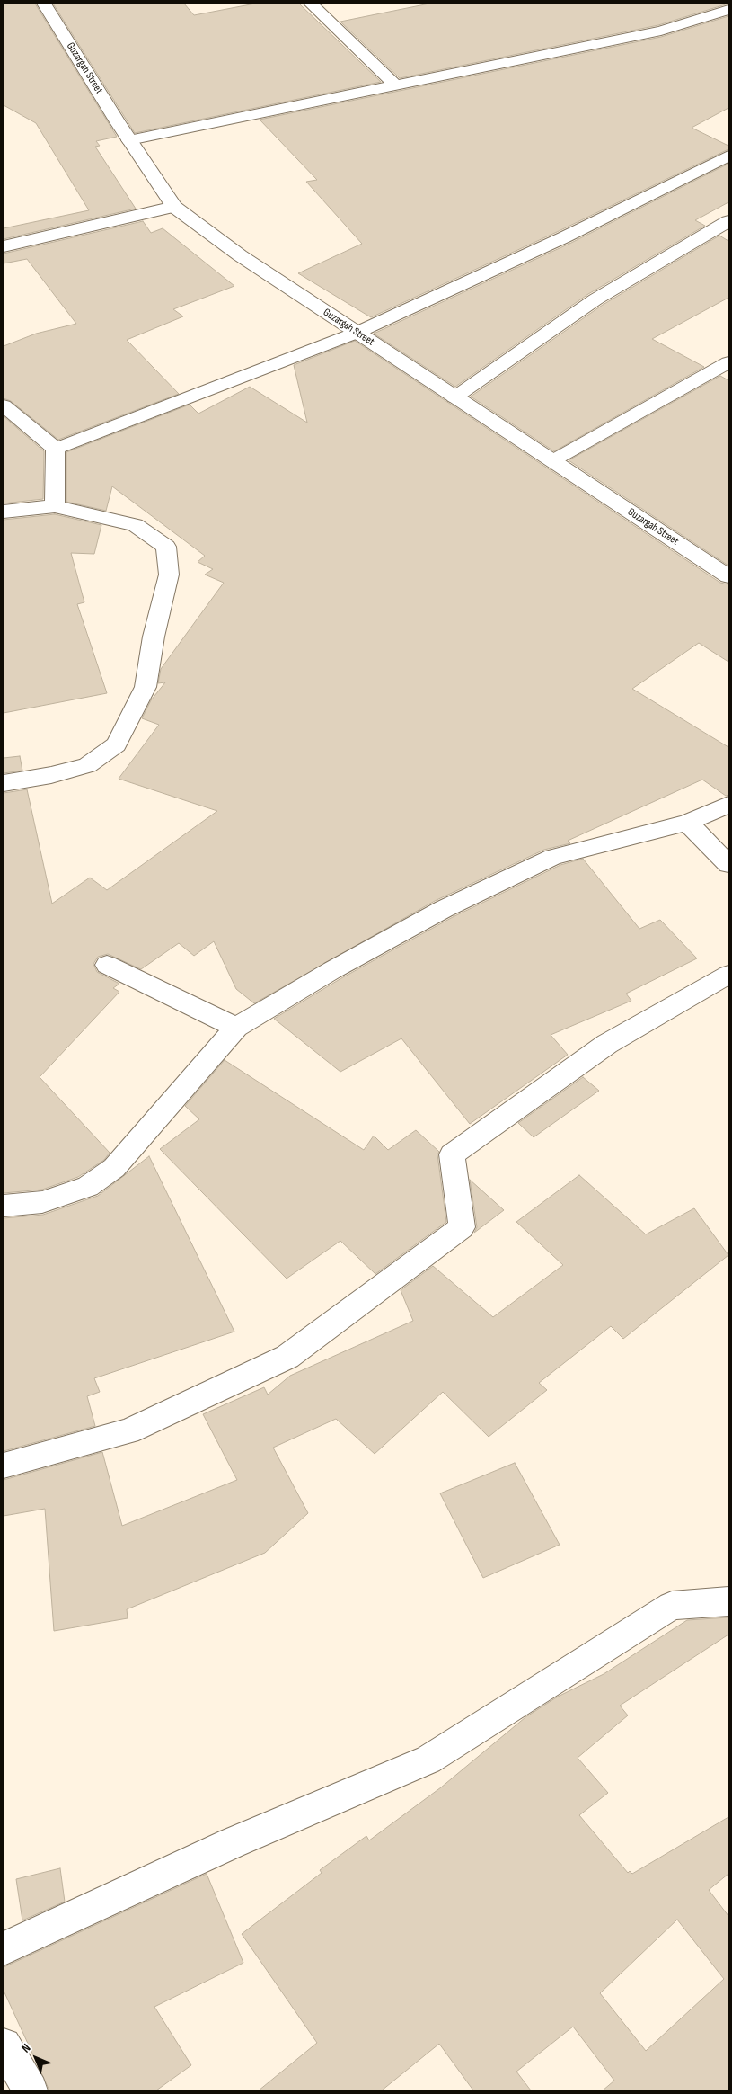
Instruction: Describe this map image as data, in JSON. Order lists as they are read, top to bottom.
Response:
{
  "streets": {
    "street": ["Guzargah Street"]
  },
  "north": "top left"
}
